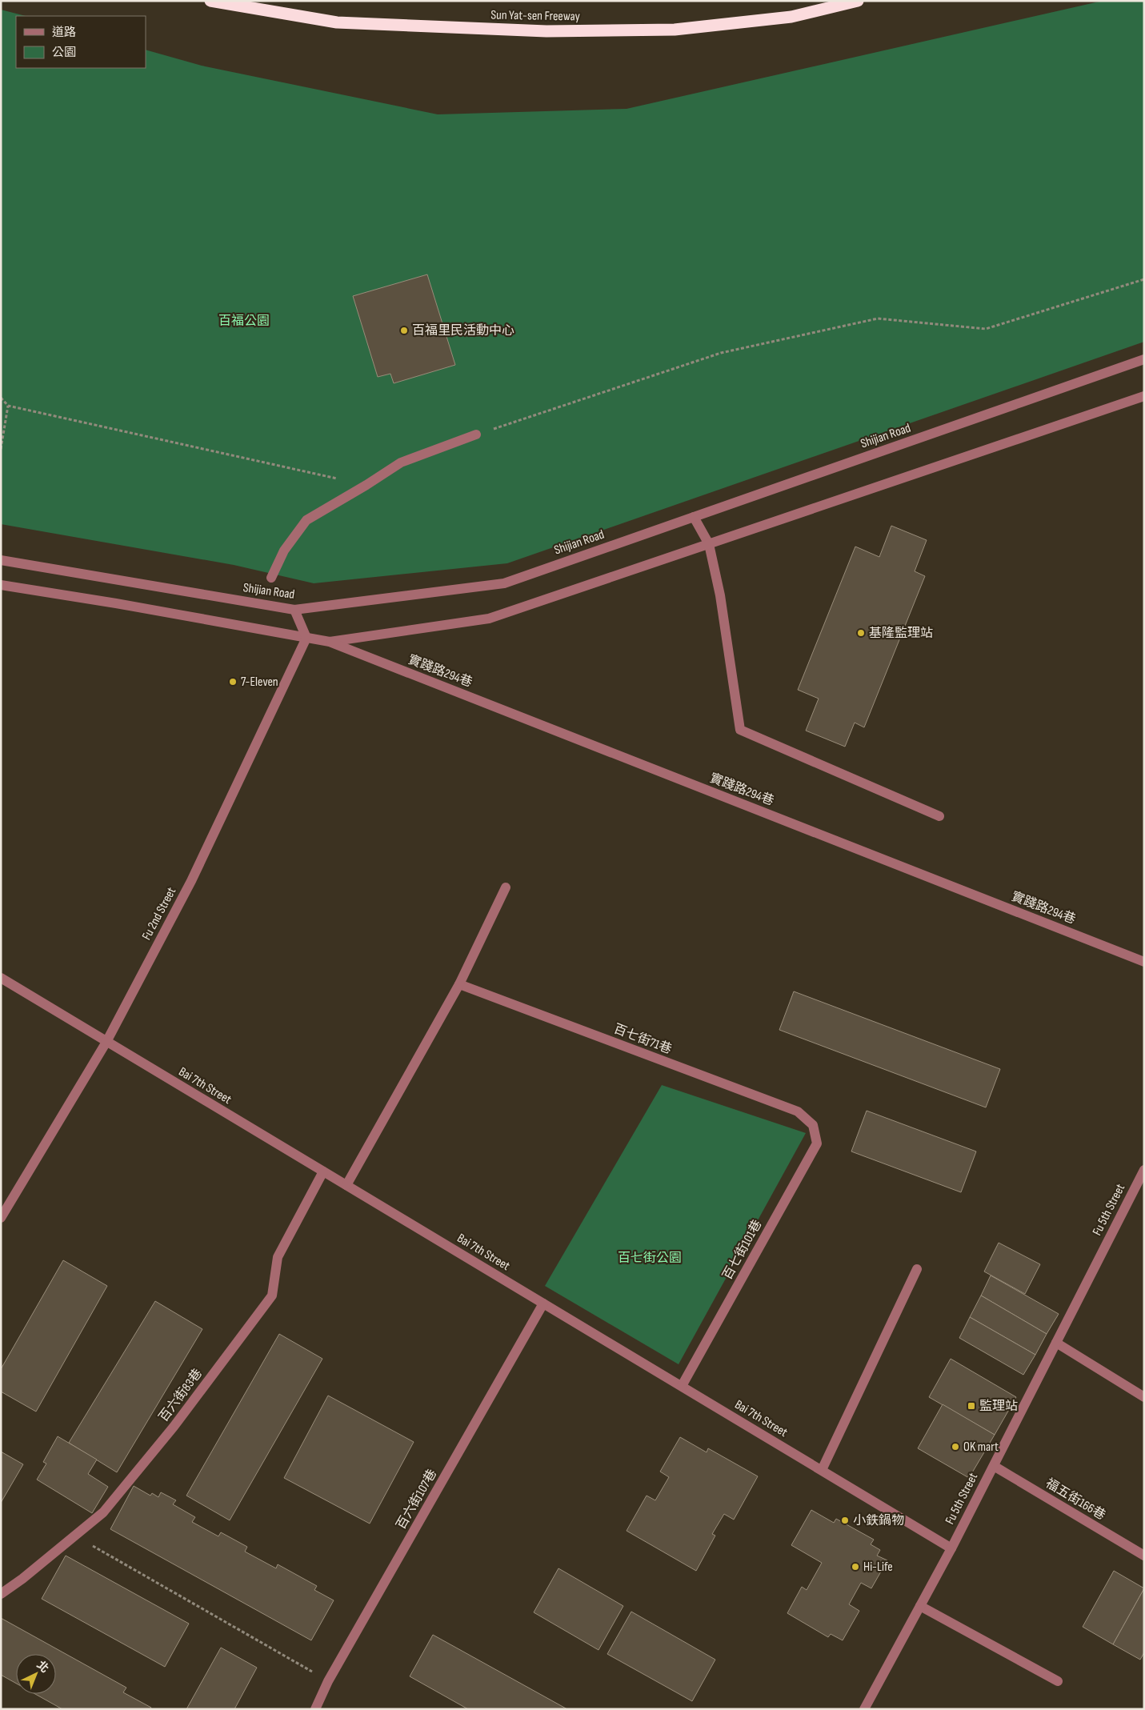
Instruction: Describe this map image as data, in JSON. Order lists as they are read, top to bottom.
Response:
{
  "streets": {
    "highway": ["Sun Yat-sen Freeway"],
    "street": [
      "Shijian Road",
      "實踐路294巷",
      "Fu 2nd Street",
      "百七街71巷",
      "Bai 7th Street",
      "Fu 5th Street",
      "百七街101巷",
      "百六街83巷",
      "百六街107巷",
      "福五街166巷"
    ]
  },
  "crossings": [
    ["Fu 2nd Street", "Bai 7th Street"],
    ["百七街71巷", "百七街101巷"],
    ["Bai 7th Street", "Fu 5th Street"],
    ["Bai 7th Street", "百七街101巷"],
    ["Bai 7th Street", "百六街83巷"],
    ["Bai 7th Street", "百六街107巷"],
    ["Fu 5th Street", "福五街166巷"]
  ],
  "parks": ["百福公園", "百七街公園"],
  "places": {
    "other": [
      "百福里民活動中心",
      "基隆監理站",
      "7-Eleven",
      "OK mart",
      "小鉄鍋物",
      "Hi-Life"
    ],
    "transit": ["監理站"]
  },
  "legend": ["道路", "公園"],
  "north": "top right"
}
